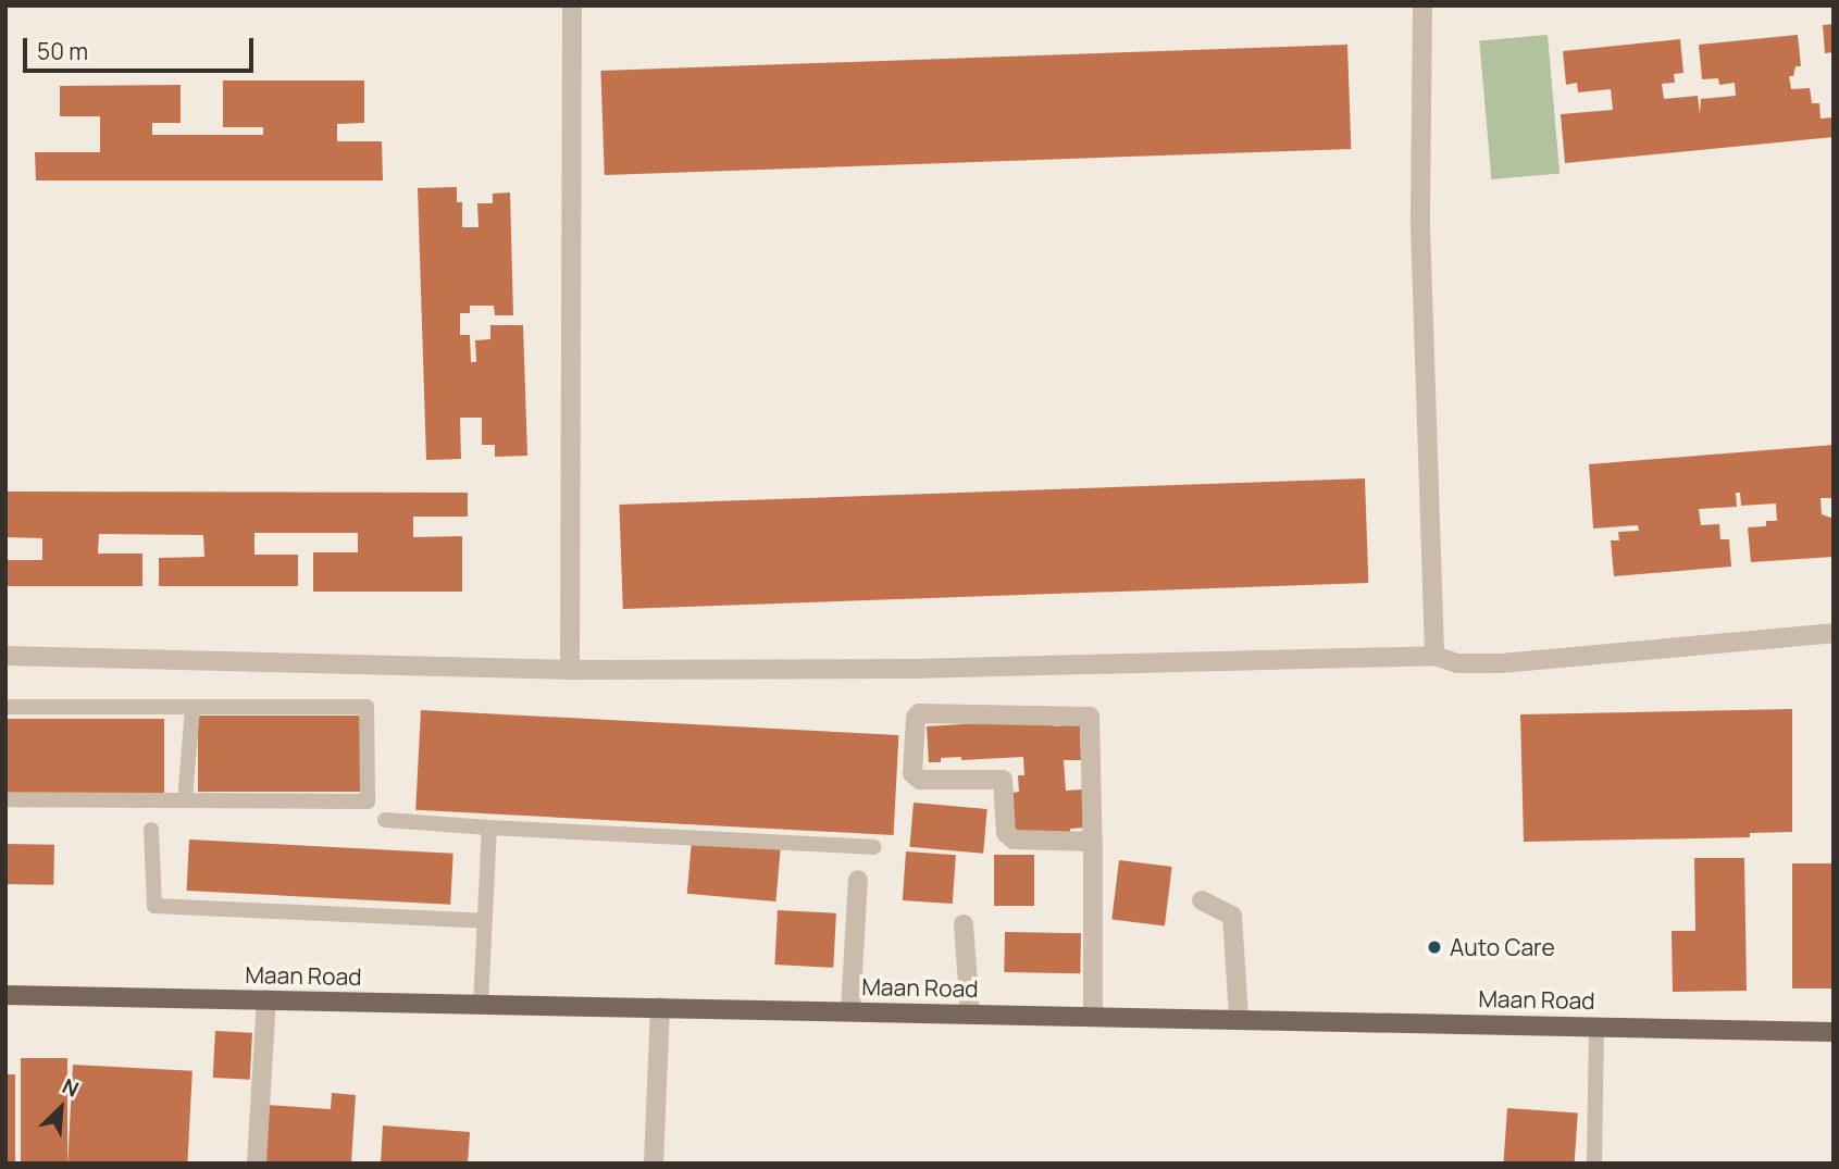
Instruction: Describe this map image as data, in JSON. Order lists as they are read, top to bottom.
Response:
{
  "streets": {
    "main road": ["Maan Road"]
  },
  "places": ["Auto Care"],
  "scale_bar": "50 m",
  "north": "top right"
}
